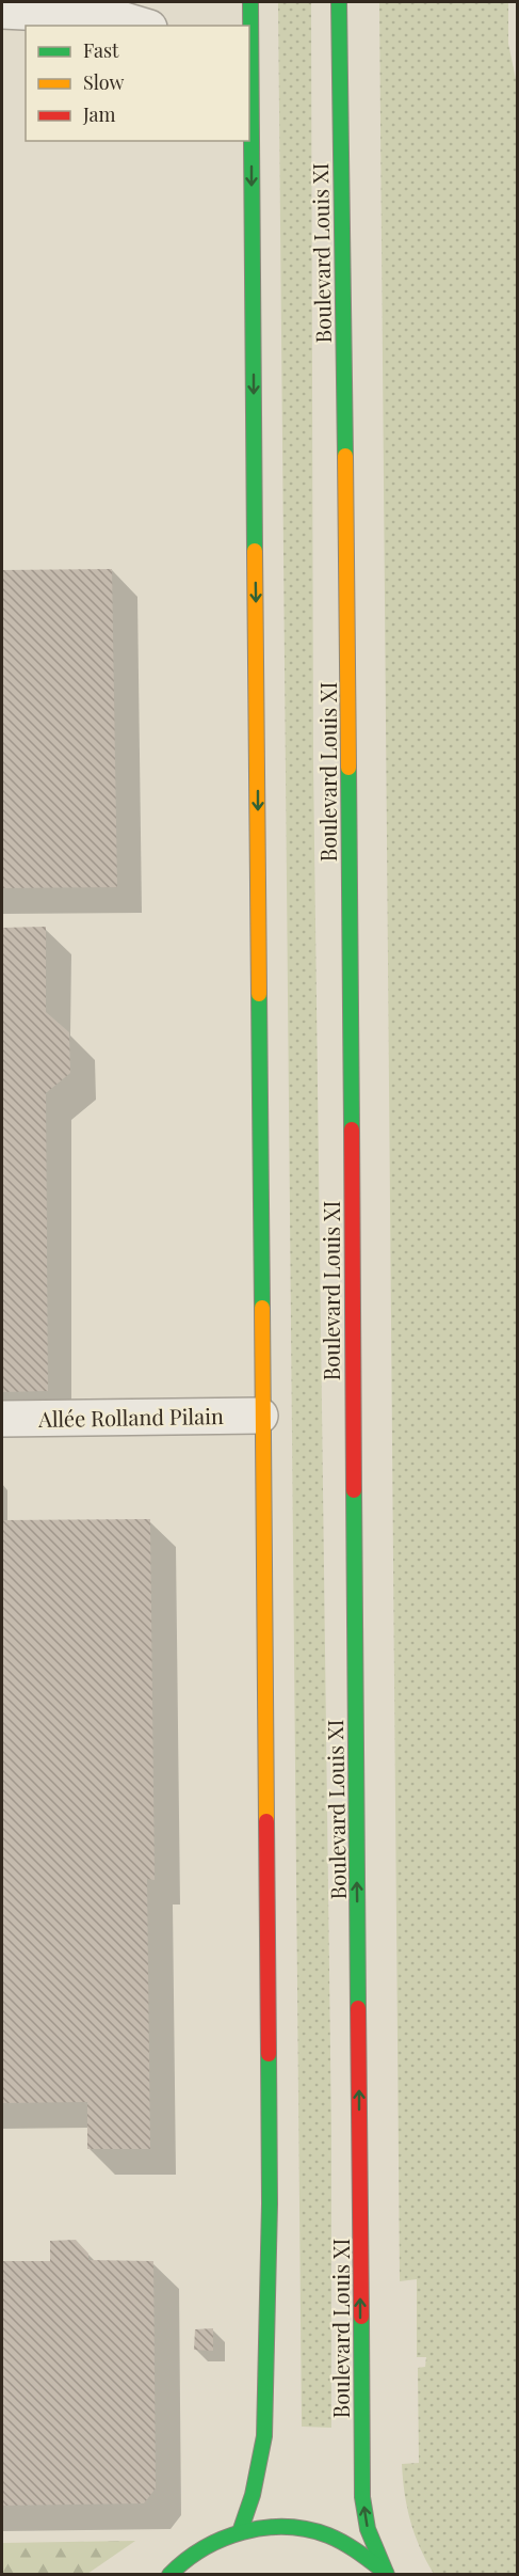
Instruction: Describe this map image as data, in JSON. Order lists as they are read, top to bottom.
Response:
{
  "streets": {
    "main road": ["Boulevard Louis XI"],
    "street": ["Allée Rolland Pilain"]
  },
  "legend": ["Fast", "Slow", "Jam"]
}
